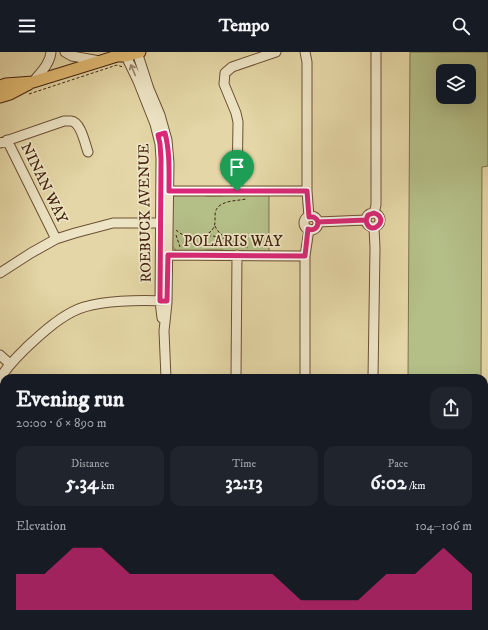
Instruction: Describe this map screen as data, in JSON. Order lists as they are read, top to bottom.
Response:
{
  "streets": {
    "street": ["NINAN WAY", "ROEBUCK AVENUE", "POLARIS WAY"]
  },
  "crossings": [
    ["ROEBUCK AVENUE", "POLARIS WAY"]
  ],
  "page": {
    "header": "Tempo",
    "heading": ["Evening run", "20:00 · 6 × 890 m"],
    "stats": [
      ["Distance", "5.34 km"],
      ["Time", "32:13"],
      ["Pace", "6:02 /km"]
    ],
    "chart": ["Elevation", "104–106 m"]
  }
}
